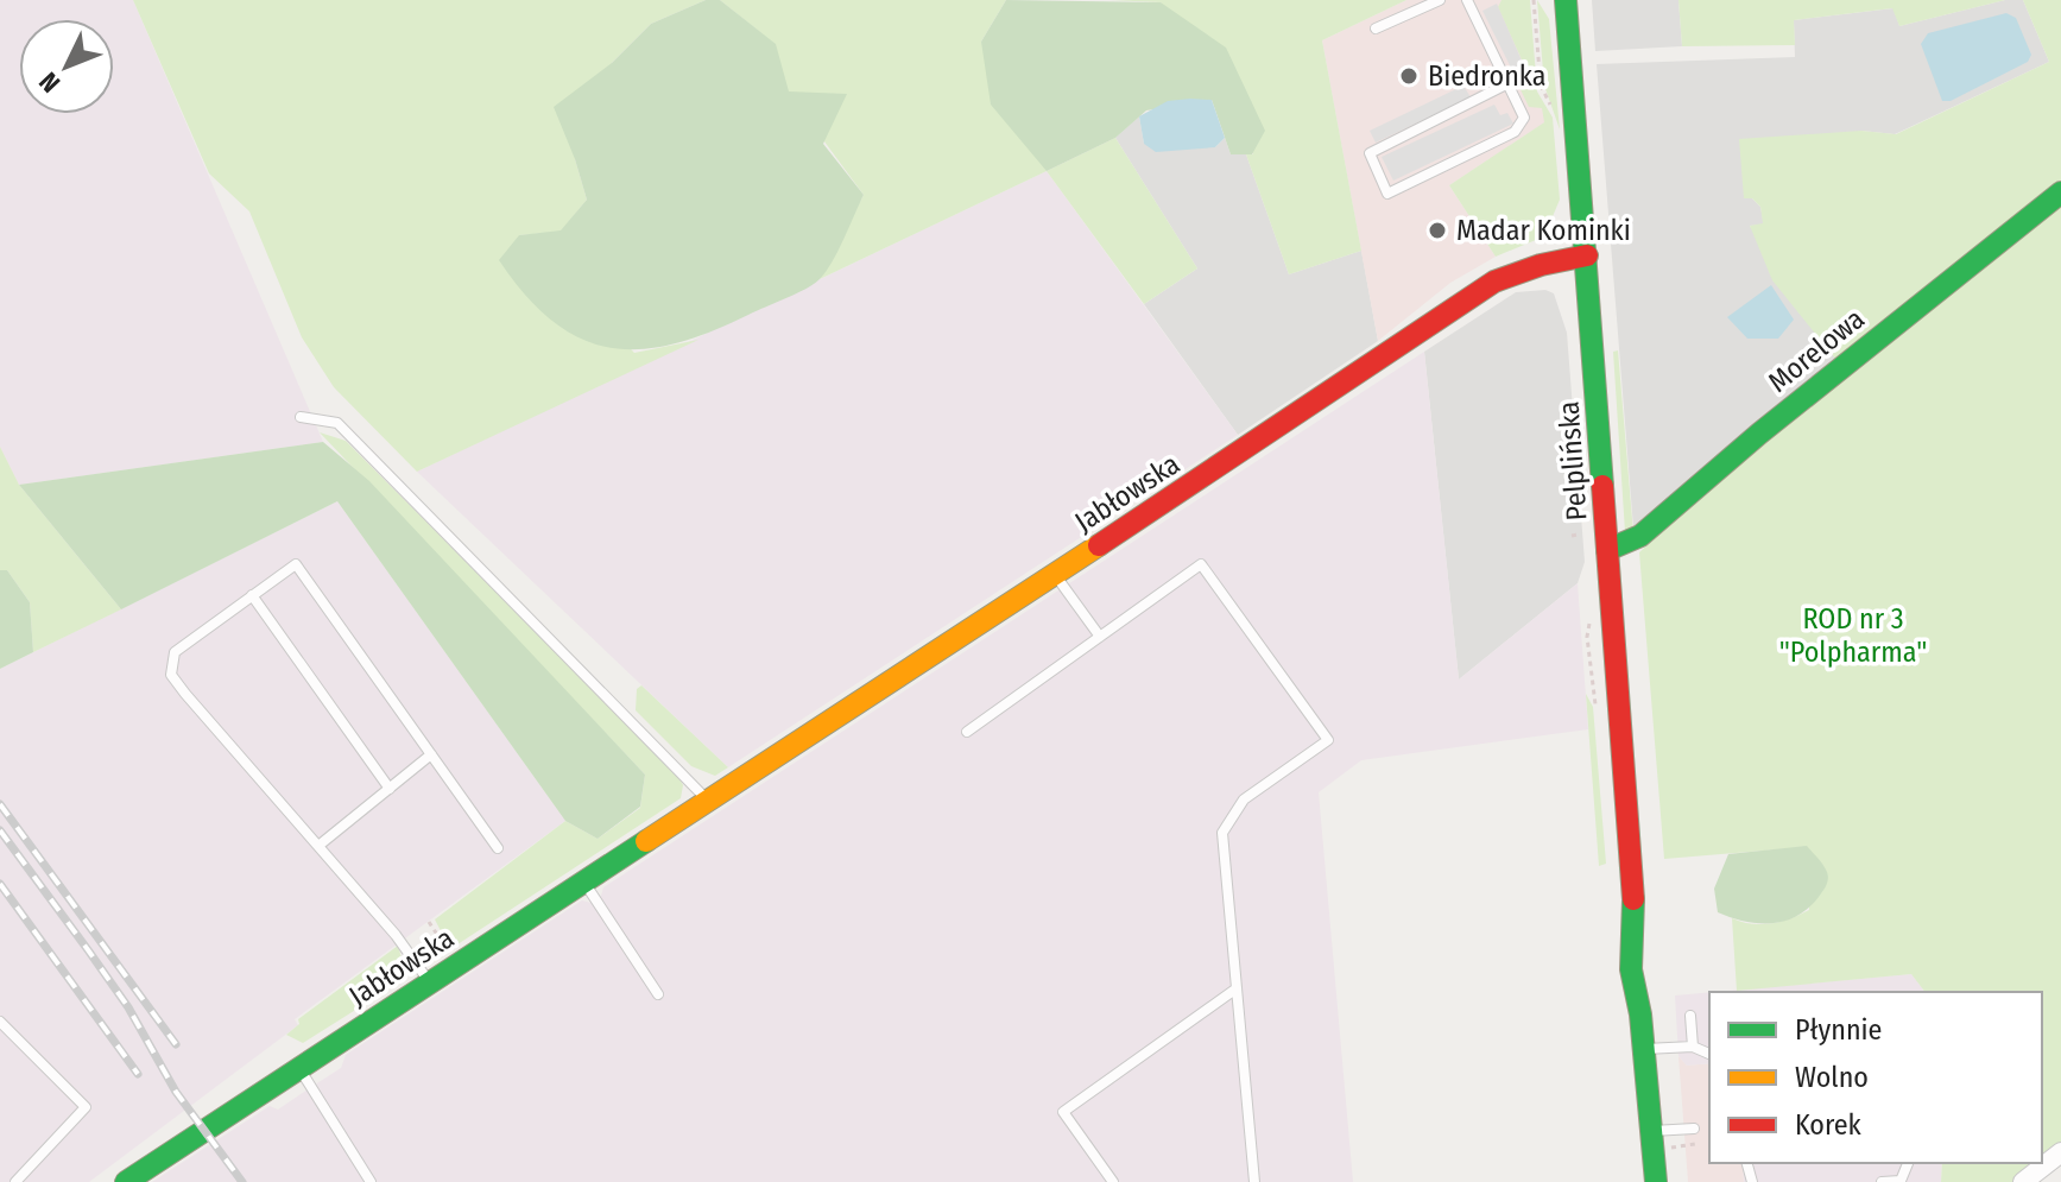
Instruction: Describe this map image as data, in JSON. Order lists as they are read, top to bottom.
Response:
{
  "streets": {
    "main road": ["Morelowa", "Pelplińska", "Jabłowska"]
  },
  "crossings": [
    ["Morelowa", "Pelplińska"],
    ["Pelplińska", "Jabłowska"]
  ],
  "parks": ["ROD nr 3 \"Polpharma\""],
  "places": ["Biedronka", "Madar Kominki"],
  "legend": ["Płynnie", "Wolno", "Korek"],
  "north": "bottom left"
}
